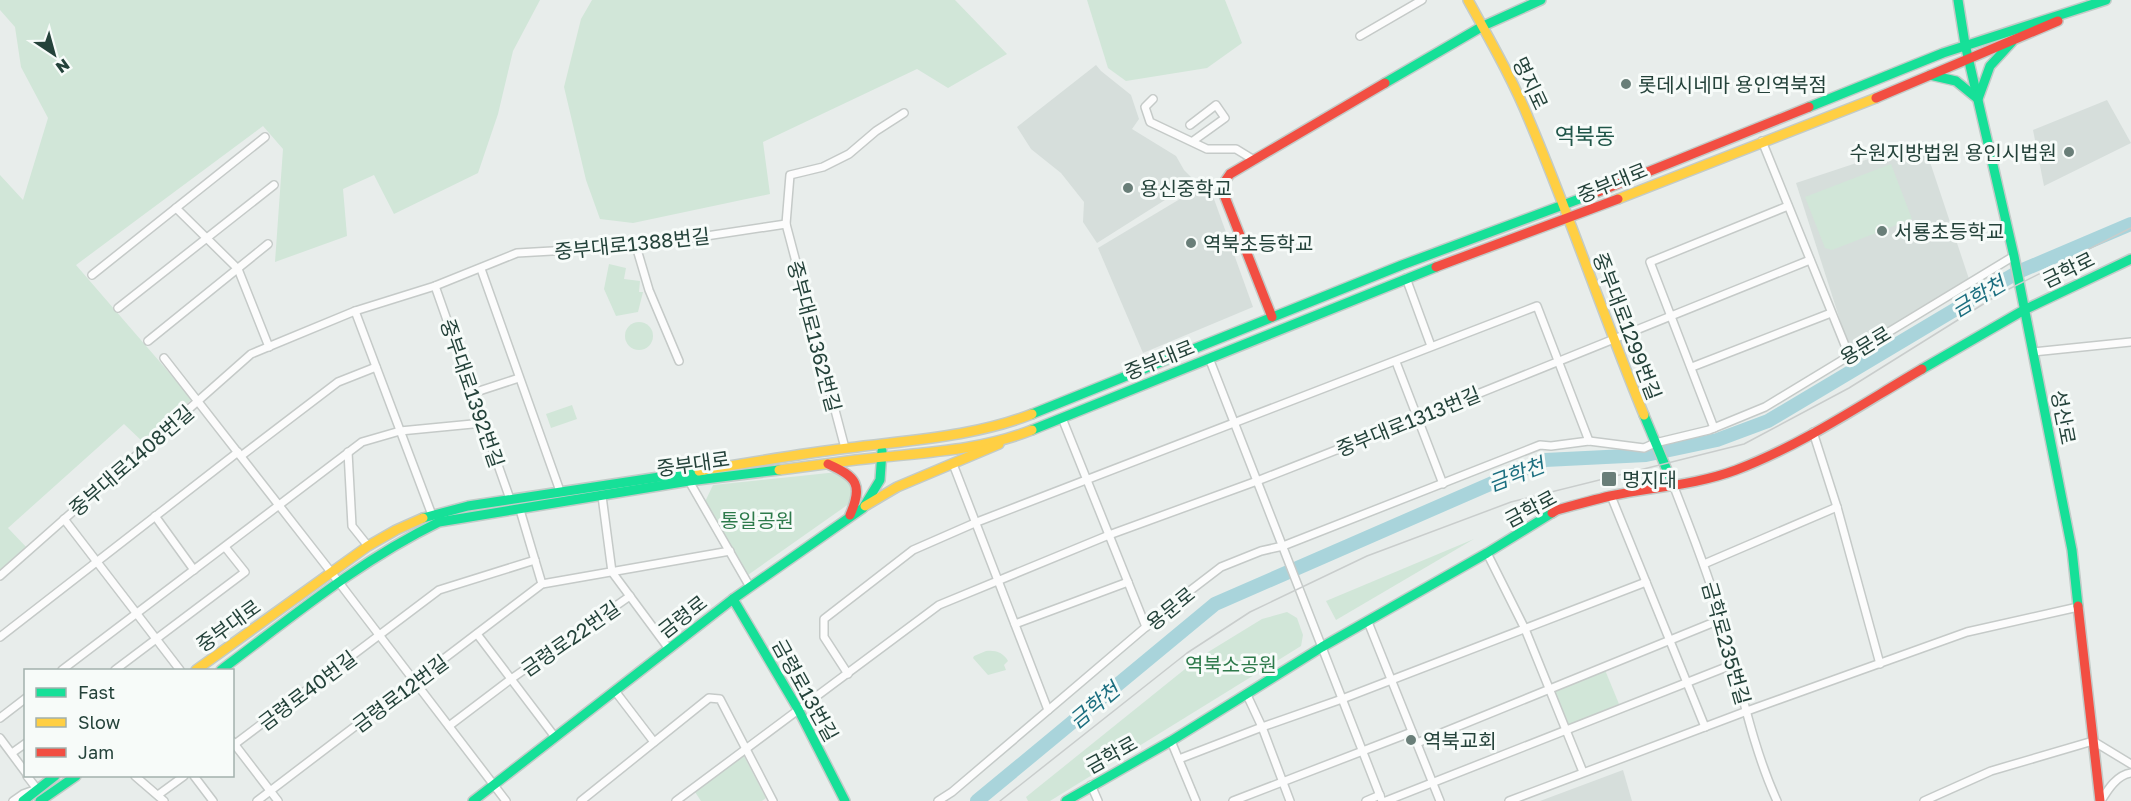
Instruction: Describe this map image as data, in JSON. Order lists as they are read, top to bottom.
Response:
{
  "streets": {
    "main road": [
      "명지로",
      "중부대로",
      "금학로",
      "중부대로1299번길",
      "성산로",
      "금령로",
      "금령로13번길"
    ],
    "street": [
      "중부대로1388번길",
      "중부대로1362번길",
      "용문로",
      "중부대로1392번길",
      "중부대로1313번길",
      "중부대로1408번길",
      "금령로22번길",
      "금학로235번길",
      "금령로40번길",
      "금령로12번길"
    ]
  },
  "crossings": [
    ["명지로", "중부대로"],
    ["명지로", "중부대로1299번길"],
    ["중부대로", "중부대로1299번길"],
    ["중부대로", "중부대로1362번길"],
    ["중부대로", "중부대로1392번길"],
    ["중부대로", "성산로"],
    ["중부대로", "중부대로1408번길"],
    ["중부대로", "금령로"],
    ["중부대로1388번길", "중부대로1362번길"],
    ["중부대로1388번길", "중부대로1392번길"],
    ["중부대로1388번길", "중부대로1408번길"],
    ["금학로", "중부대로1299번길"],
    ["금학로", "성산로"],
    ["금학로", "금학로235번길"],
    ["중부대로1299번길", "용문로"],
    ["중부대로1299번길", "중부대로1313번길"],
    ["중부대로1299번길", "금학로235번길"],
    ["용문로", "성산로"],
    ["중부대로1313번길", "금령로13번길"],
    ["금령로", "금령로22번길"],
    ["금령로", "금령로13번길"],
    ["금령로22번길", "금령로12번길"]
  ],
  "districts": ["역북동"],
  "water": ["금학천"],
  "parks": ["통일공원", "역북소공원"],
  "places": {
    "other": [
      "롯데시네마 용인역북점",
      "수원지방법원 용인시법원",
      "용신중학교",
      "서룡초등학교",
      "역북초등학교",
      "역북교회"
    ],
    "transit": ["명지대"]
  },
  "legend": ["Fast", "Slow", "Jam"],
  "north": "bottom right"
}
